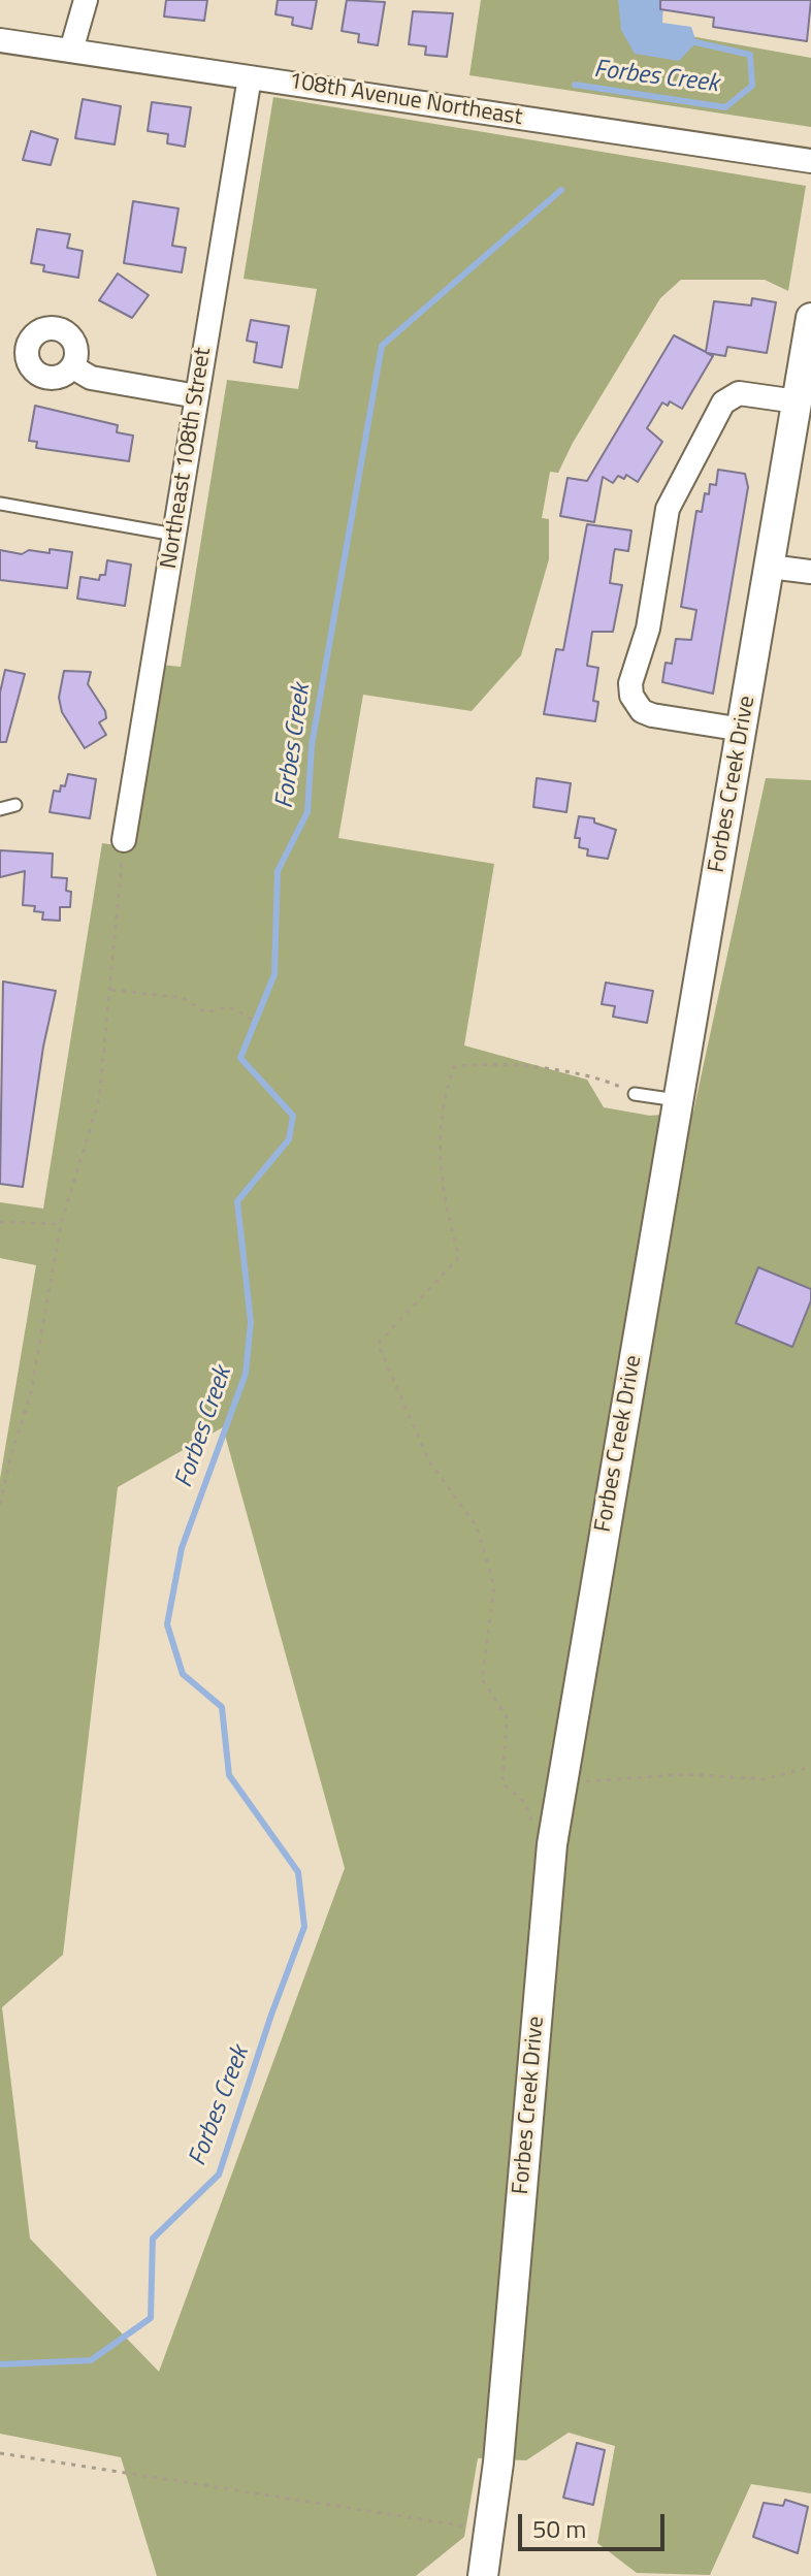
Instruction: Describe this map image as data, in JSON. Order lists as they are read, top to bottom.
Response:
{
  "streets": {
    "street": ["108th Avenue Northeast", "Northeast 108th Street", "Forbes Creek Drive"]
  },
  "crossings": [
    ["108th Avenue Northeast", "Northeast 108th Street"]
  ],
  "water": ["Forbes Creek"],
  "scale_bar": "50 m"
}
